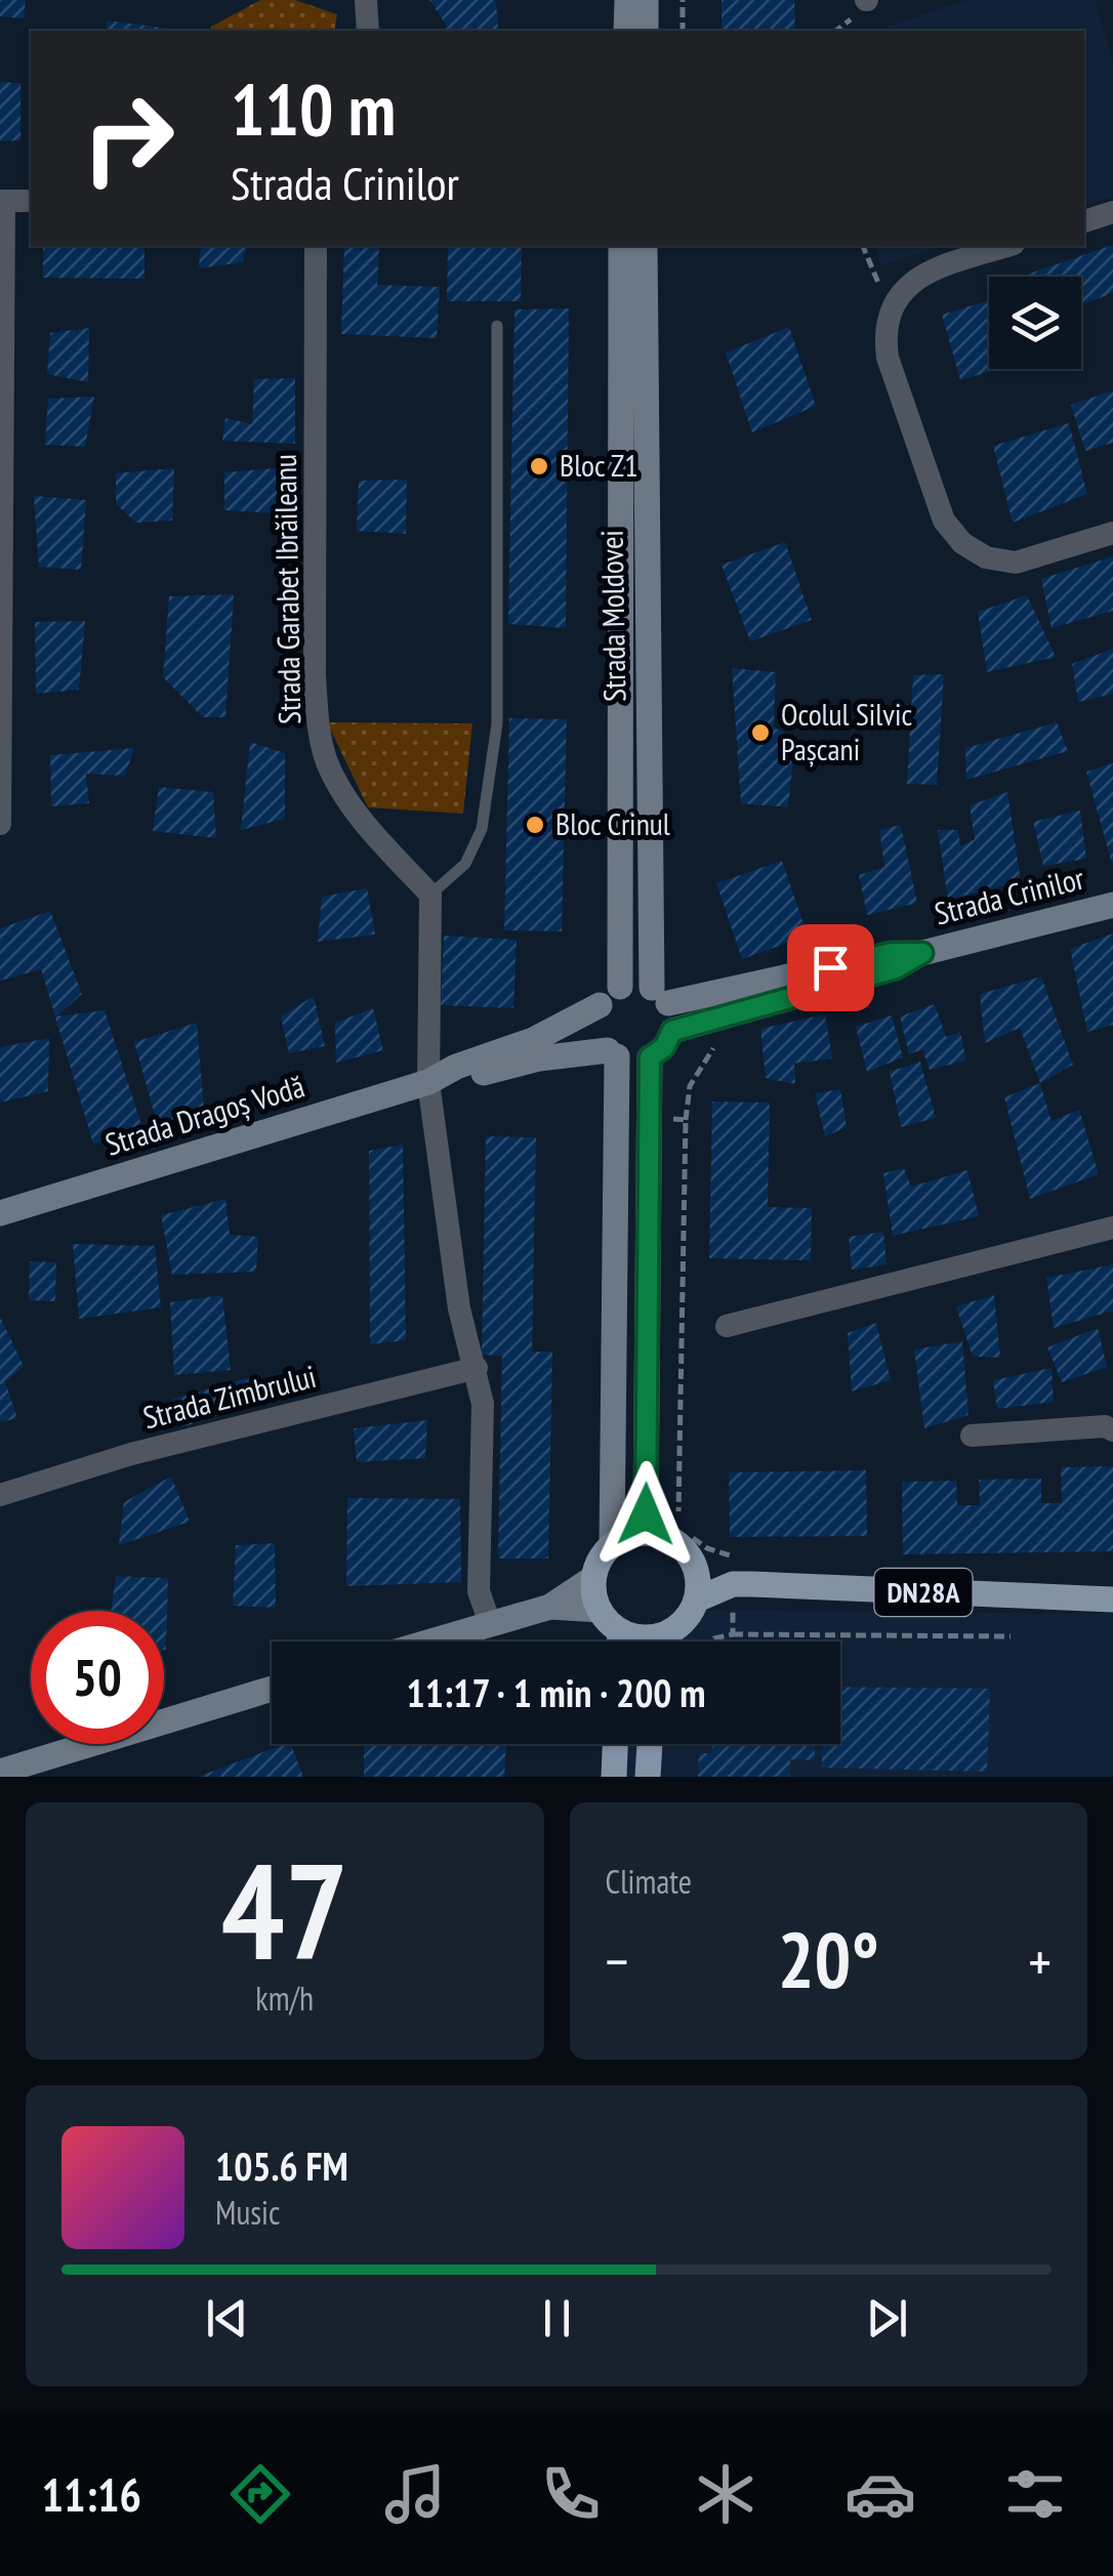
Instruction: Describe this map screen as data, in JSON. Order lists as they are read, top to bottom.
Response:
{
  "streets": {
    "main road": [
      "Strada Moldovei",
      "Strada Crinilor",
      "Strada Dragoș Vodă",
      "DN28A"
    ],
    "street": ["Strada Garabet Ibrăileanu", "Strada Zimbrului"]
  },
  "crossings": [
    ["Strada Moldovei", "Strada Crinilor"],
    ["Strada Moldovei", "Strada Dragoș Vodă"],
    ["Strada Crinilor", "Strada Dragoș Vodă"]
  ],
  "places": ["Bloc Z1", "Ocolul Silvic Pașcani", "Bloc Crinul"],
  "page": {
    "turn": ["110 m", "Strada Crinilor"],
    "limit": "50",
    "trip": "11:17 · 1 min · 200 m",
    "tile": [
      ["47", "km/h"],
      "Climate"
    ],
    "heat": ["−", "20°", "+"],
    "song": ["105.6 FM", "Music"],
    "tabs": "11:16"
  }
}
